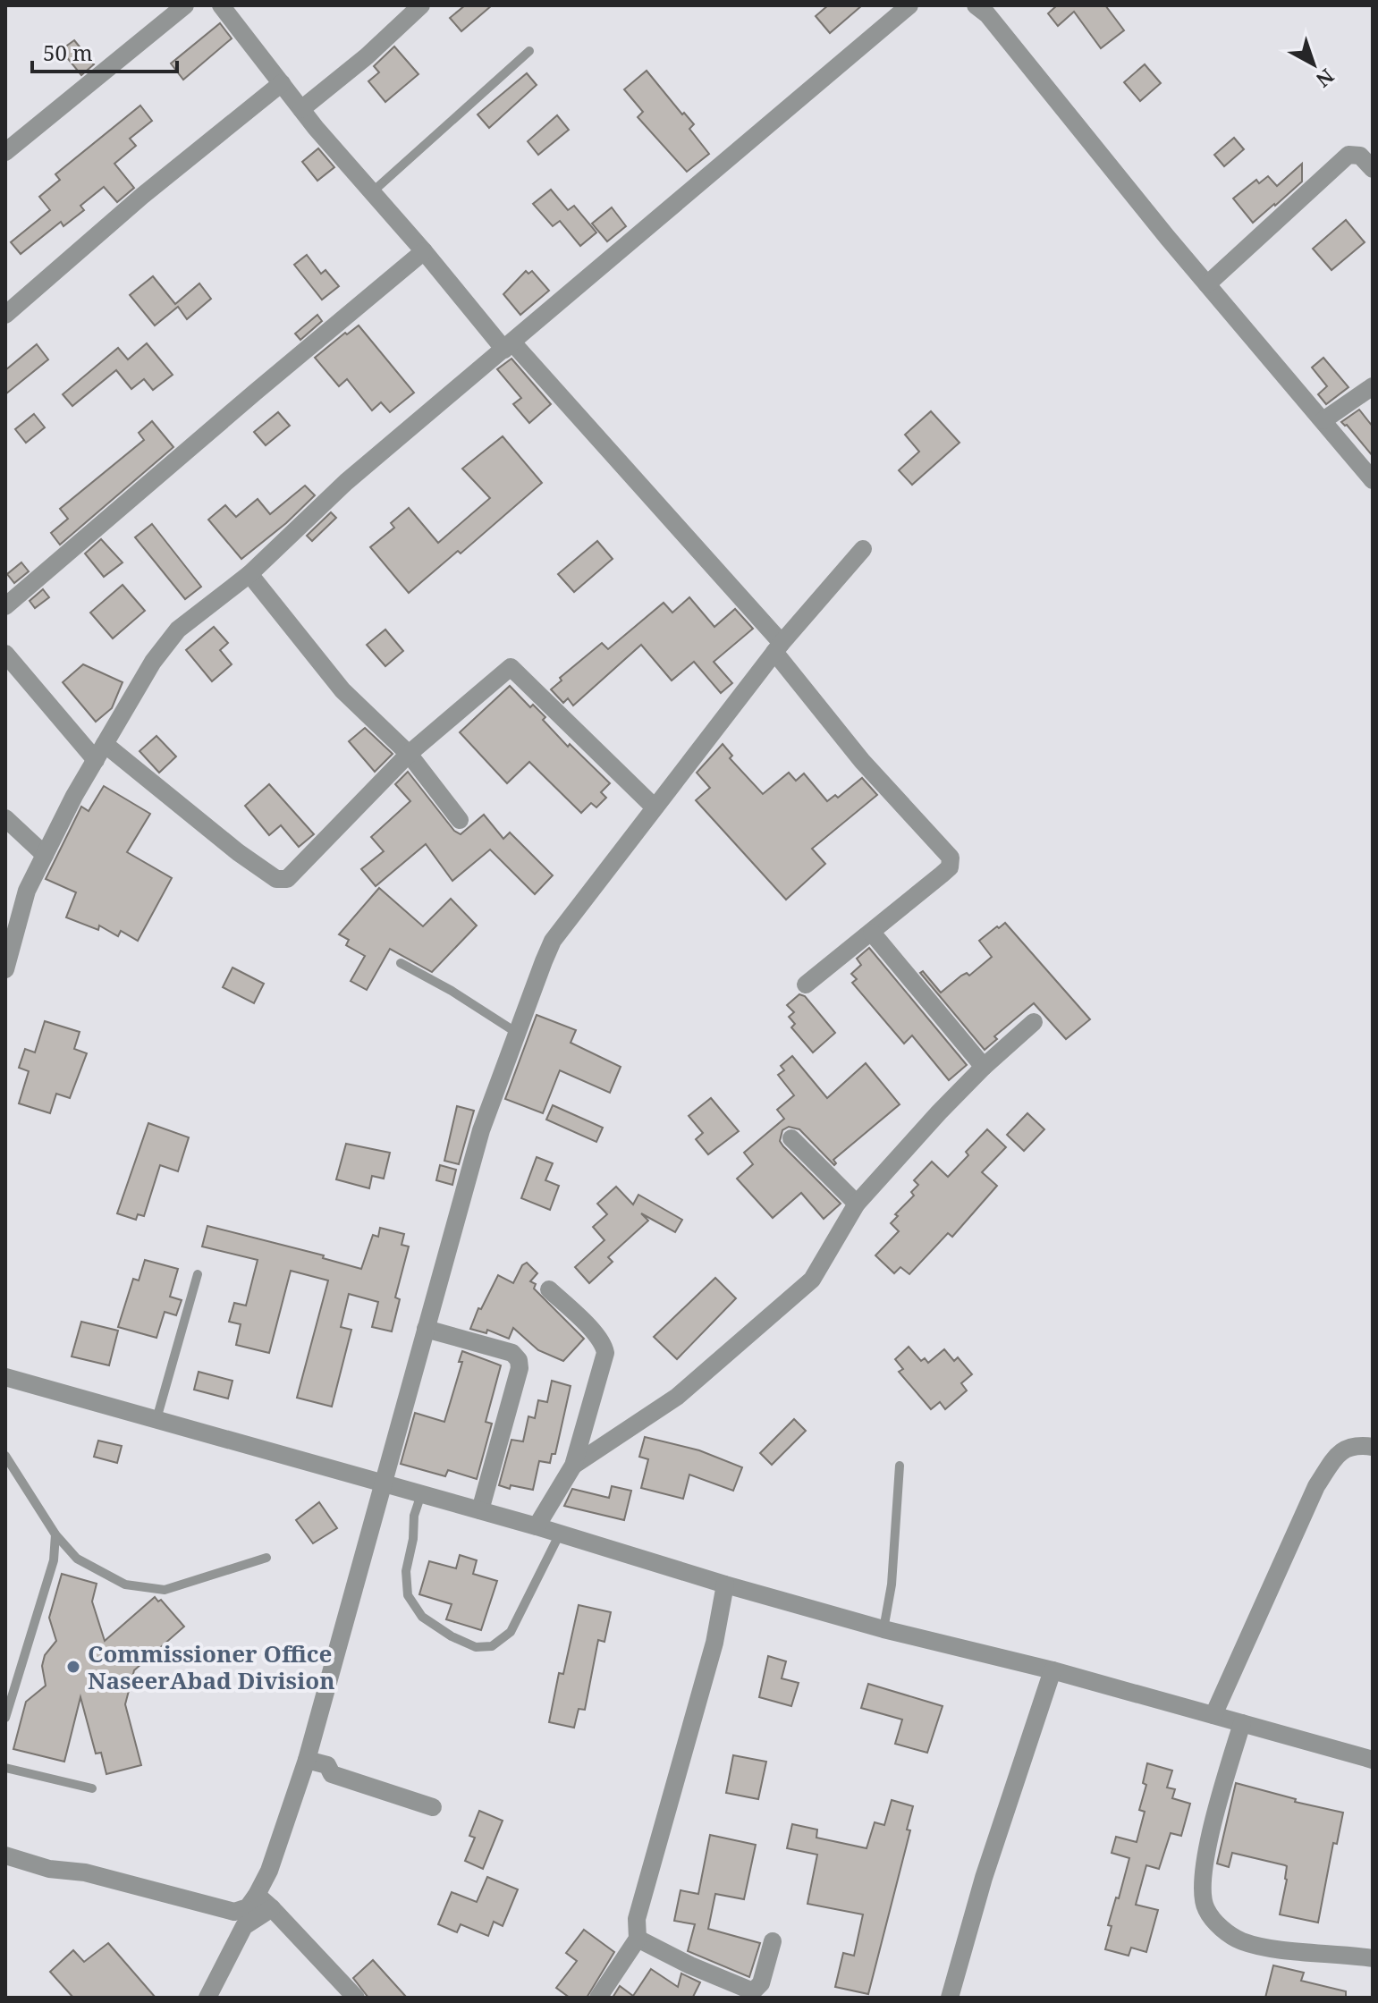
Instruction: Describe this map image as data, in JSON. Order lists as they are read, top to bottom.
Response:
{
  "places": ["Commissioner Office NaseerAbad Division"],
  "scale_bar": "50 m",
  "north": "bottom right"
}
